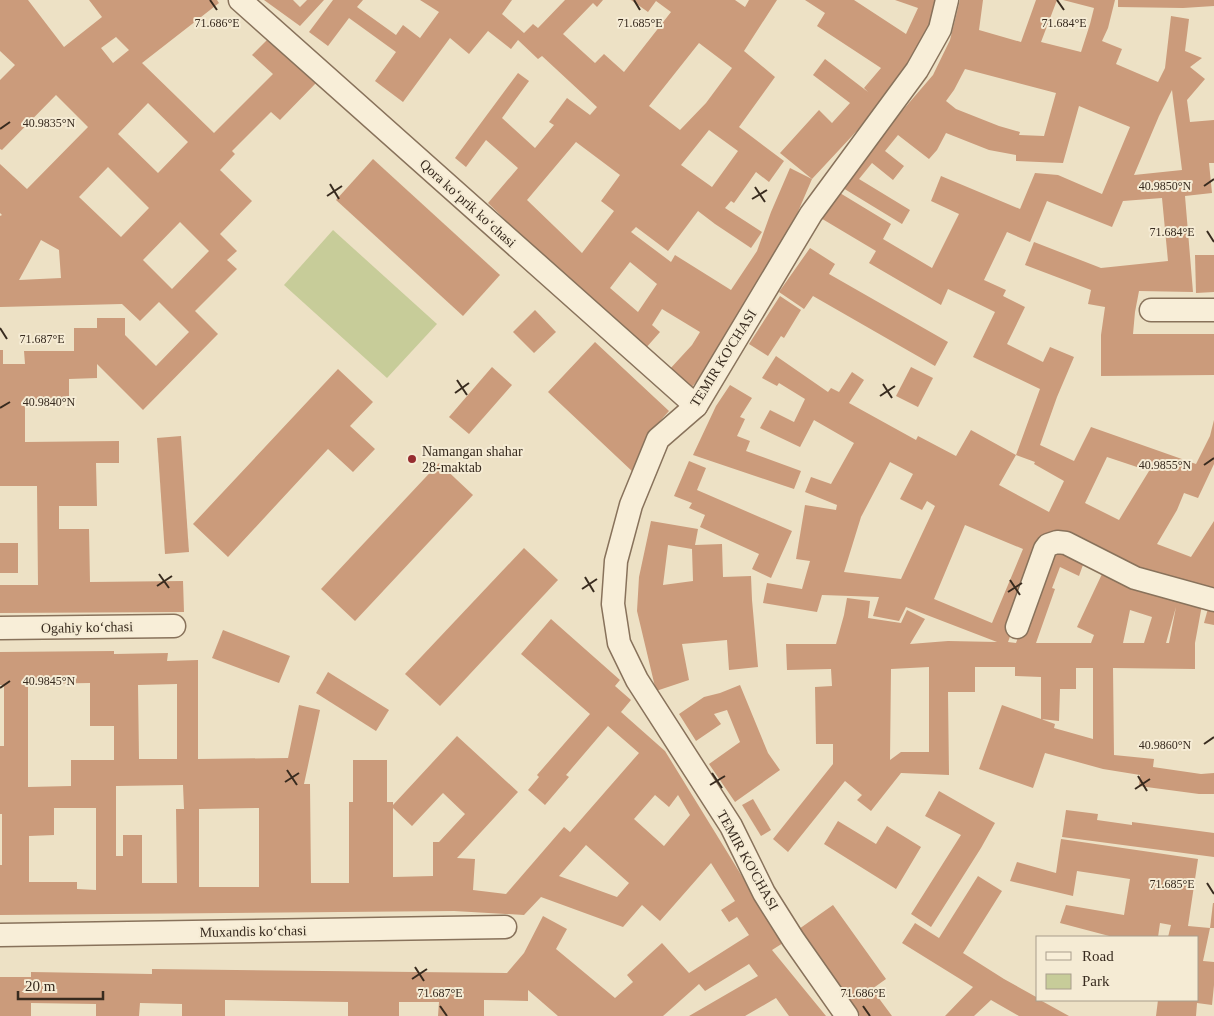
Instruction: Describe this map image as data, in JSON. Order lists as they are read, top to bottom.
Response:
{
  "streets": {
    "street": [
      "Qora koʻprik koʻchasi",
      "TEMIR KO'CHASI",
      "Ogahiy koʻchasi",
      "Muxandis koʻchasi"
    ]
  },
  "crossings": [
    ["Qora koʻprik koʻchasi", "TEMIR KO'CHASI"]
  ],
  "places": ["Namangan shahar 28-maktab"],
  "legend": ["Road", "Park"],
  "scale_bar": "20 m",
  "coordinates": [
    "71.686°E",
    "71.685°E",
    "71.684°E",
    "40.9835°N",
    "40.9850°N",
    "71.687°E",
    "40.9840°N",
    "40.9855°N",
    "40.9845°N",
    "40.9860°N"
  ]
}
